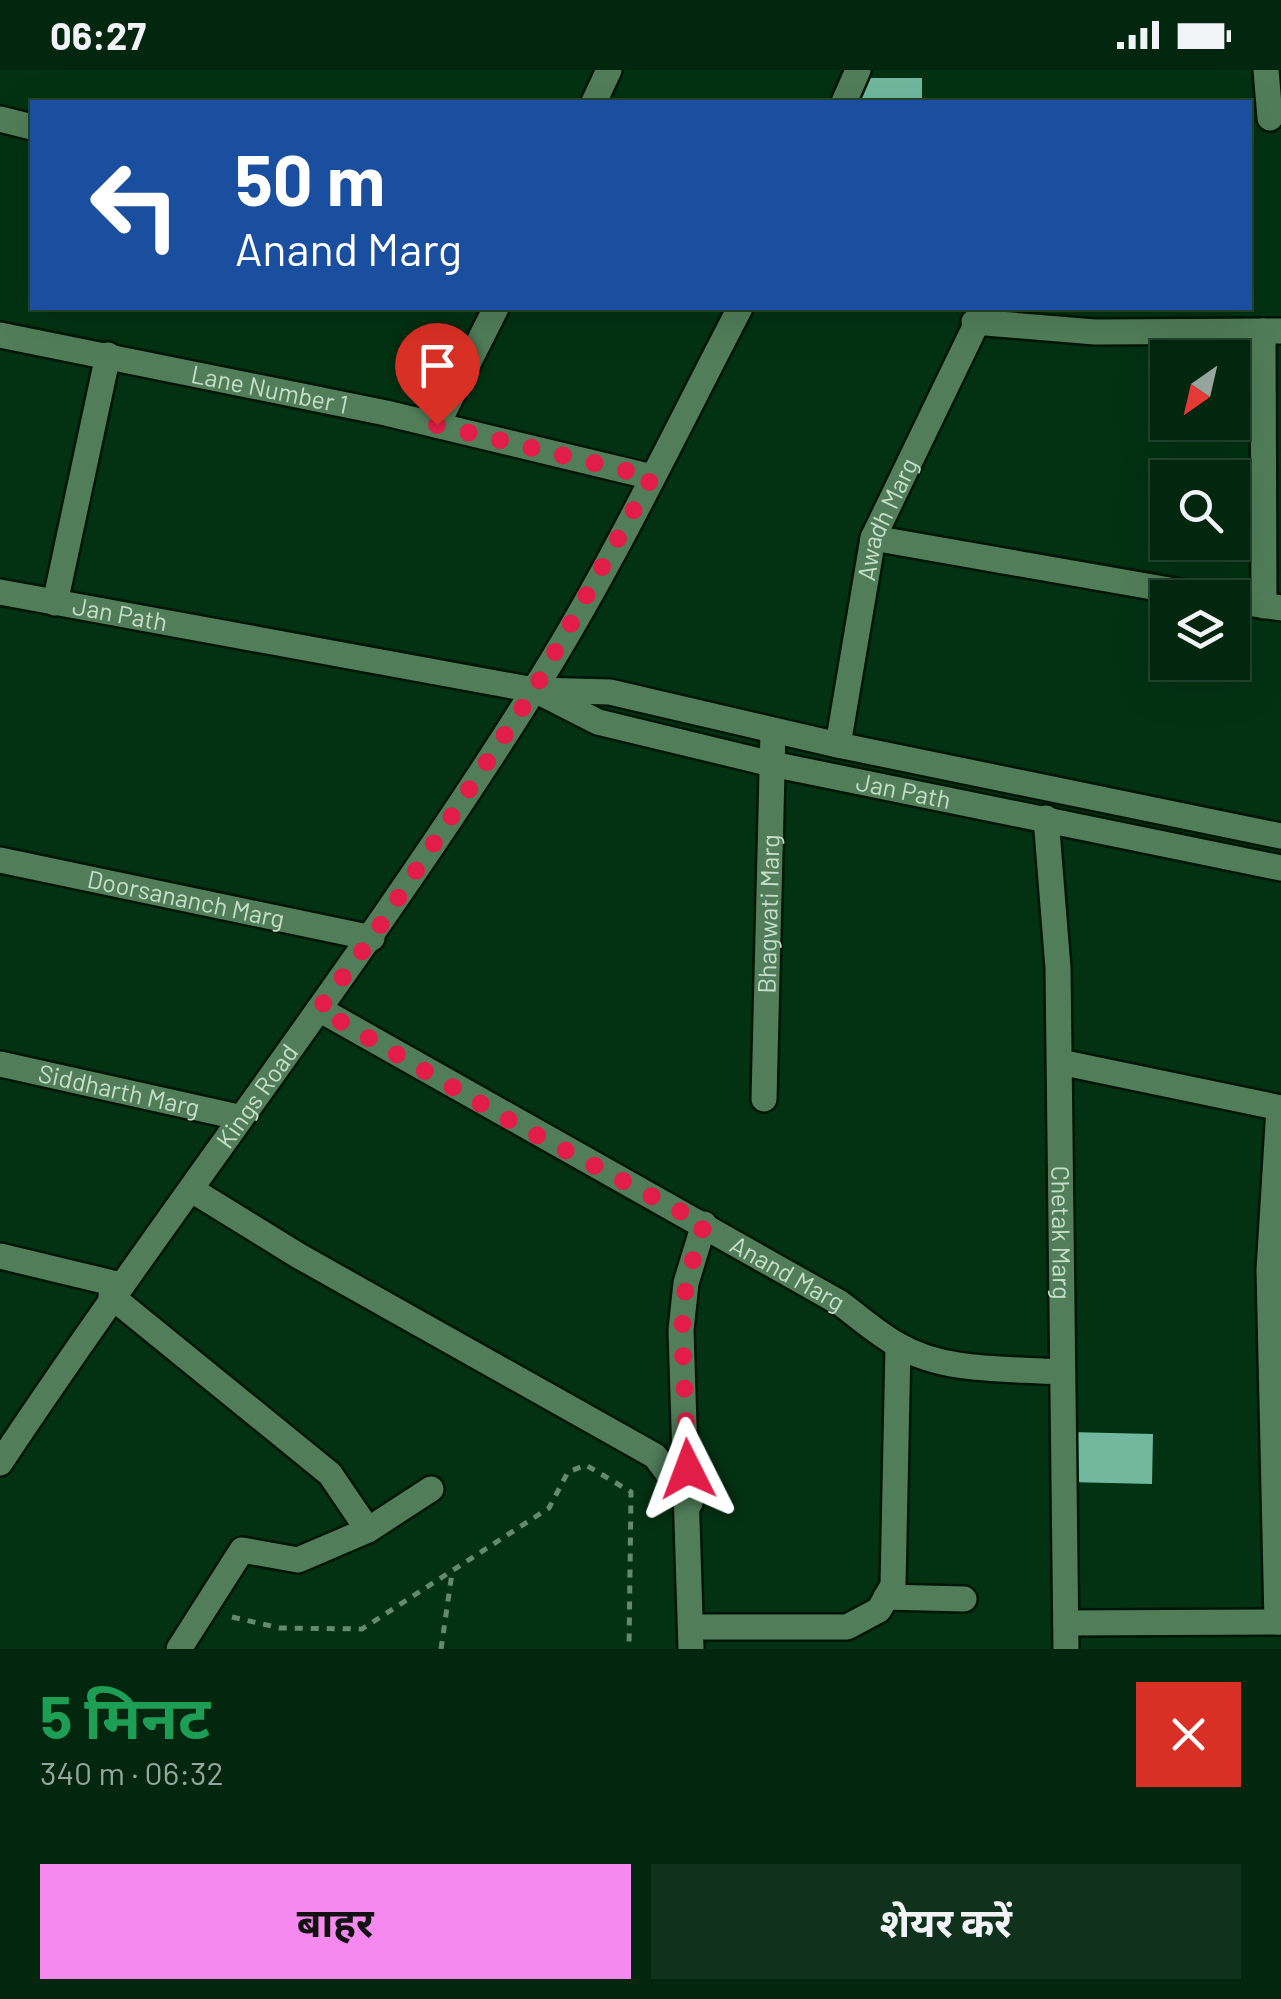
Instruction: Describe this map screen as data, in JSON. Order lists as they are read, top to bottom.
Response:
{
  "streets": {
    "street": [
      "Lane Number 1",
      "Awadh Marg",
      "Jan Path",
      "Doorsananch Marg",
      "Bhagwati Marg",
      "Siddharth Marg",
      "Kings Road",
      "Chetak Marg",
      "Anand Marg"
    ]
  },
  "crossings": [
    ["Lane Number 1", "Kings Road"],
    ["Awadh Marg", "Jan Path"],
    ["Jan Path", "Bhagwati Marg"],
    ["Jan Path", "Kings Road"],
    ["Jan Path", "Chetak Marg"],
    ["Doorsananch Marg", "Kings Road"],
    ["Siddharth Marg", "Kings Road"],
    ["Kings Road", "Anand Marg"],
    ["Chetak Marg", "Anand Marg"]
  ],
  "north": "bottom left",
  "page": {
    "status": "06:27",
    "turn": ["50 m", "Anand Marg"],
    "heading": ["5 मिनट", "340 m · 06:32"],
    "buttons": ["बाहर", "शेयर करें"]
  }
}
